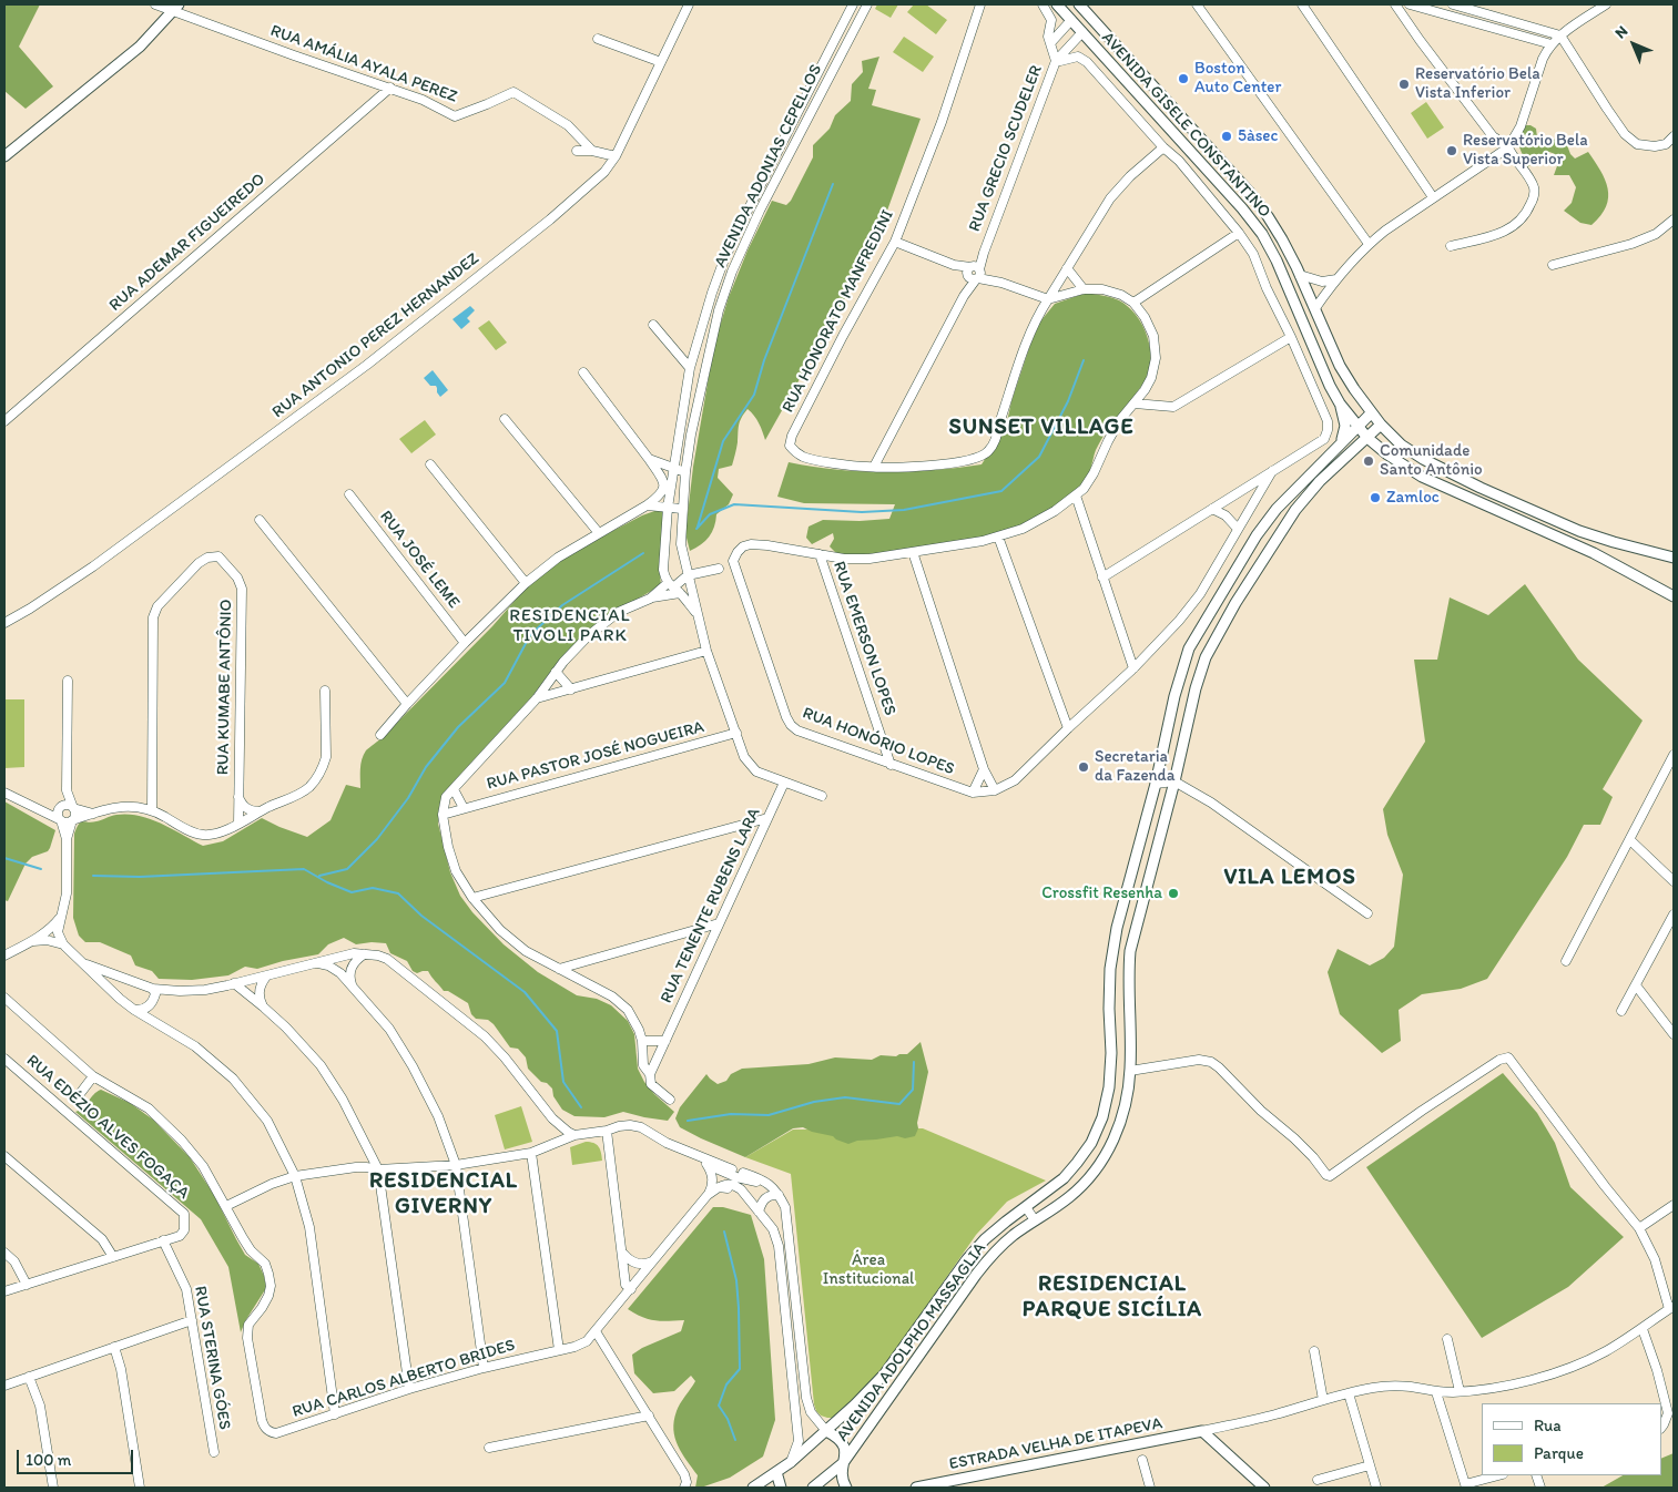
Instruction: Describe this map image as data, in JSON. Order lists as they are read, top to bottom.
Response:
{
  "streets": {
    "main road": ["AVENIDA GISELE CONSTANTINO", "AVENIDA ADOLPHO MASSAGLIA", "ESTRADA VELHA DE ITAPEVA"],
    "street": [
      "RUA AMÁLIA AYALA PEREZ",
      "RUA GRECIO SCUDELER",
      "AVENIDA ADONIAS CEPELLOS",
      "RUA ADEMAR FIGUEIREDO",
      "RUA HONORATO MANFREDINI",
      "RUA ANTONIO PEREZ HERNANDEZ",
      "RUA JOSÉ LEME",
      "RUA EMERSON LOPES",
      "RUA KUMABE ANTÔNIO",
      "RUA HONÓRIO LOPES",
      "RUA PASTOR JOSÉ NOGUEIRA",
      "RUA TENENTE RUBENS LARA",
      "RUA EDÉZIO ALVES FOGAÇA",
      "RUA STERINA GÓES",
      "RUA CARLOS ALBERTO BRIDES"
    ]
  },
  "crossings": [
    ["RUA AMÁLIA AYALA PEREZ", "RUA ADEMAR FIGUEIREDO"],
    ["AVENIDA GISELE CONSTANTINO", "RUA GRECIO SCUDELER"],
    ["AVENIDA GISELE CONSTANTINO", "AVENIDA ADOLPHO MASSAGLIA"],
    ["AVENIDA ADONIAS CEPELLOS", "RUA PASTOR JOSÉ NOGUEIRA"],
    ["AVENIDA ADONIAS CEPELLOS", "RUA TENENTE RUBENS LARA"],
    ["RUA EMERSON LOPES", "RUA HONÓRIO LOPES"],
    ["RUA EDÉZIO ALVES FOGAÇA", "RUA STERINA GÓES"]
  ],
  "districts": [
    "SUNSET VILLAGE",
    "RESIDENCIAL TIVOLI PARK",
    "VILA LEMOS",
    "RESIDENCIAL GIVERNY",
    "RESIDENCIAL PARQUE SICÍLIA"
  ],
  "parks": ["Área Institucional"],
  "places": [
    "Boston Auto Center",
    "Reservatório Bela Vista Inferior",
    "5àsec",
    "Reservatório Bela Vista Superior",
    "Comunidade Santo Antônio",
    "Zamloc",
    "Secretaria da Fazenda",
    "Crossfit Resenha"
  ],
  "legend": ["Rua", "Parque"],
  "scale_bar": "100 m",
  "north": "top left"
}
